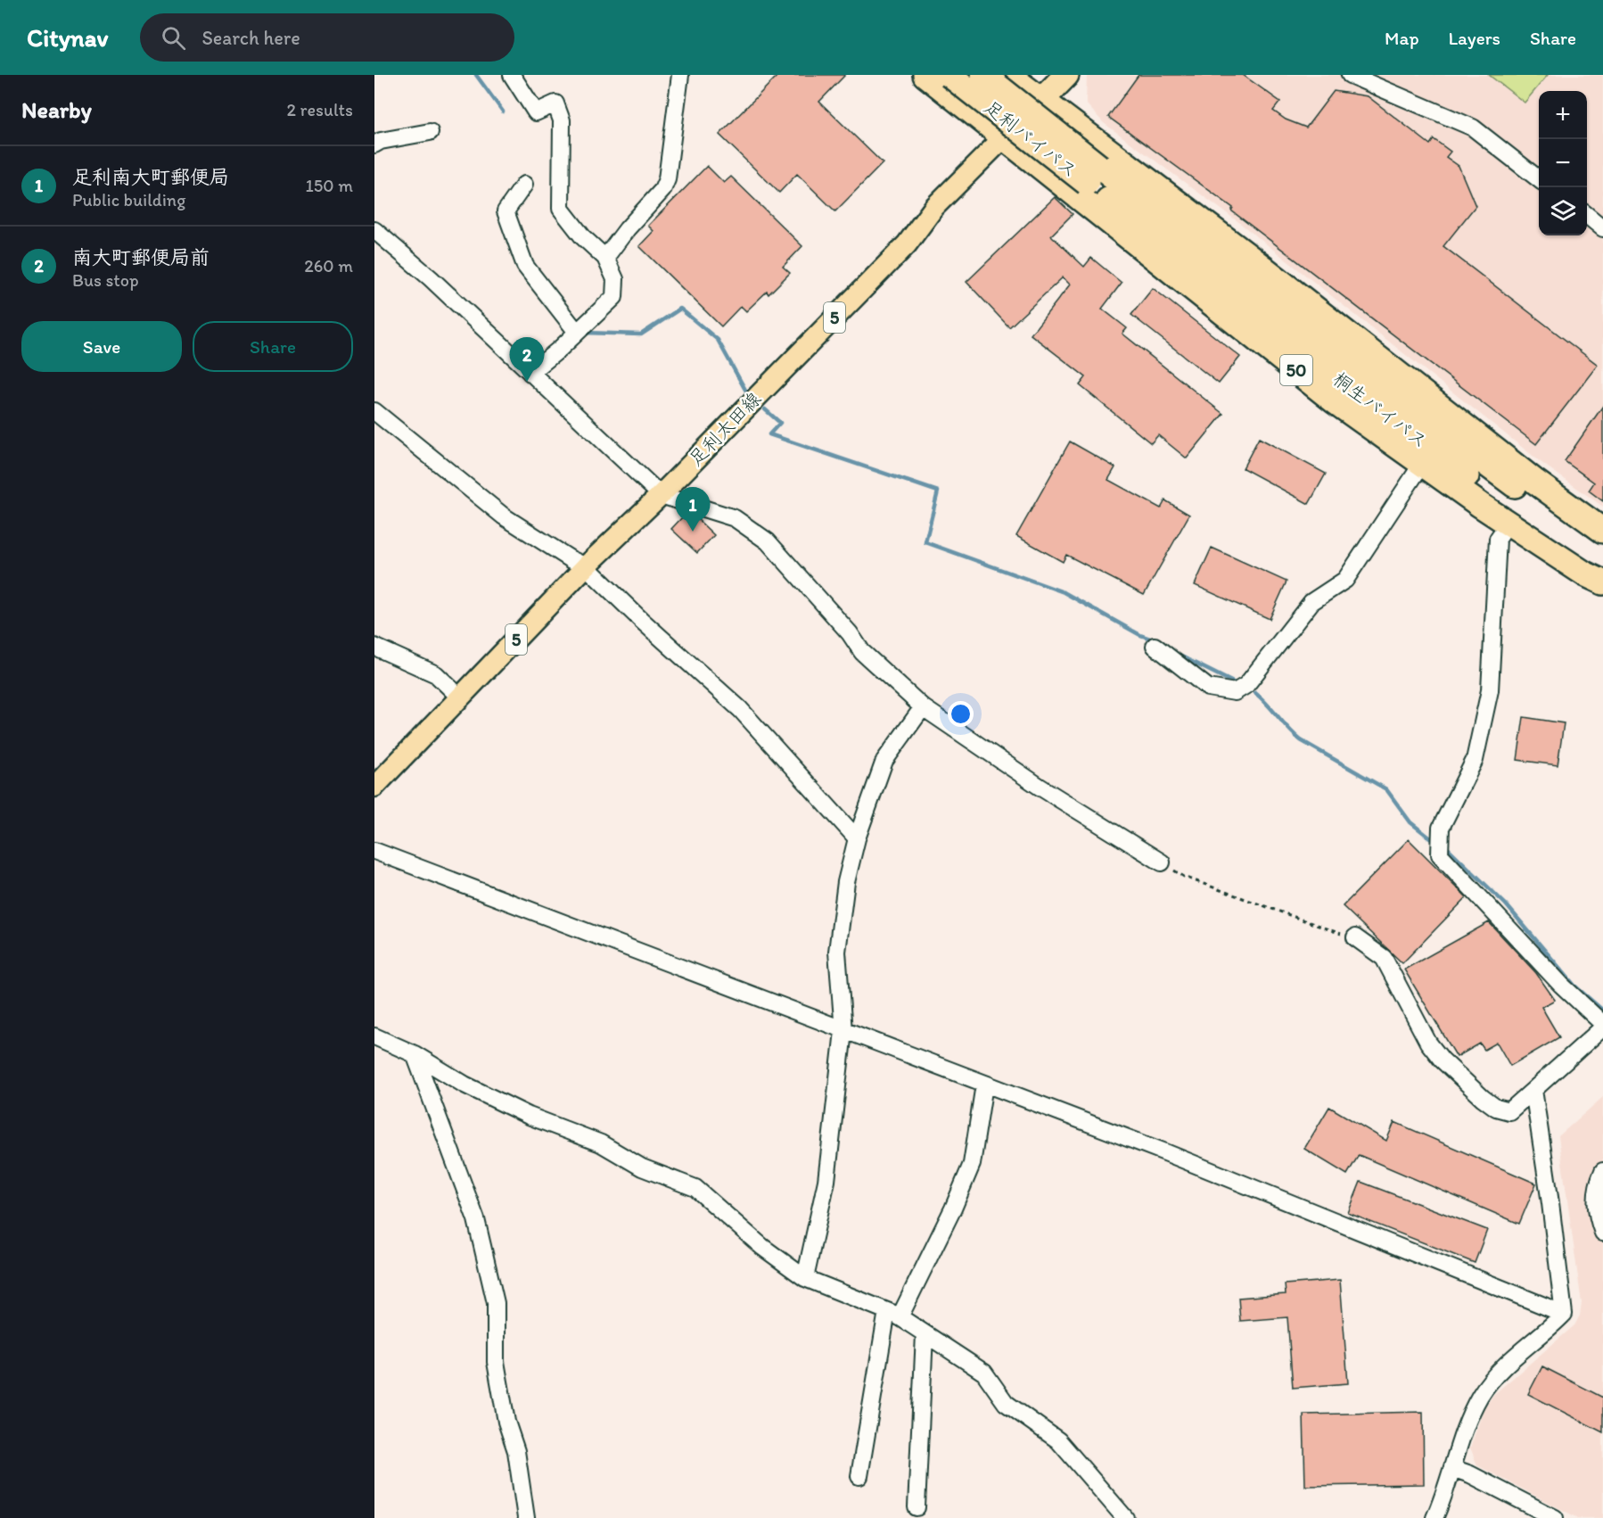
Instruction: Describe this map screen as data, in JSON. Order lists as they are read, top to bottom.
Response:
{
  "streets": {
    "highway": ["足利バイパス", "50", "桐生バイパス"],
    "main road": ["5", "足利太田線"]
  },
  "crossings": [
    ["足利バイパス", "桐生バイパス"],
    ["50", "足利太田線"]
  ],
  "page": {
    "header": "Citynav",
    "search": "Search here",
    "nav": ["Map", "Layers", "Share"],
    "heading": ["Nearby", "2 results"],
    "map_buttons": ["+", "−"],
    "list": [
      {
        "mark": "1",
        "name": "足利南大町郵便局",
        "note": "Public building",
        "value": "150 m"
      },
      {
        "mark": "2",
        "name": "南大町郵便局前",
        "note": "Bus stop",
        "value": "260 m"
      }
    ],
    "buttons": ["Save", "Share"],
    "pins": ["2", "1"]
  }
}
